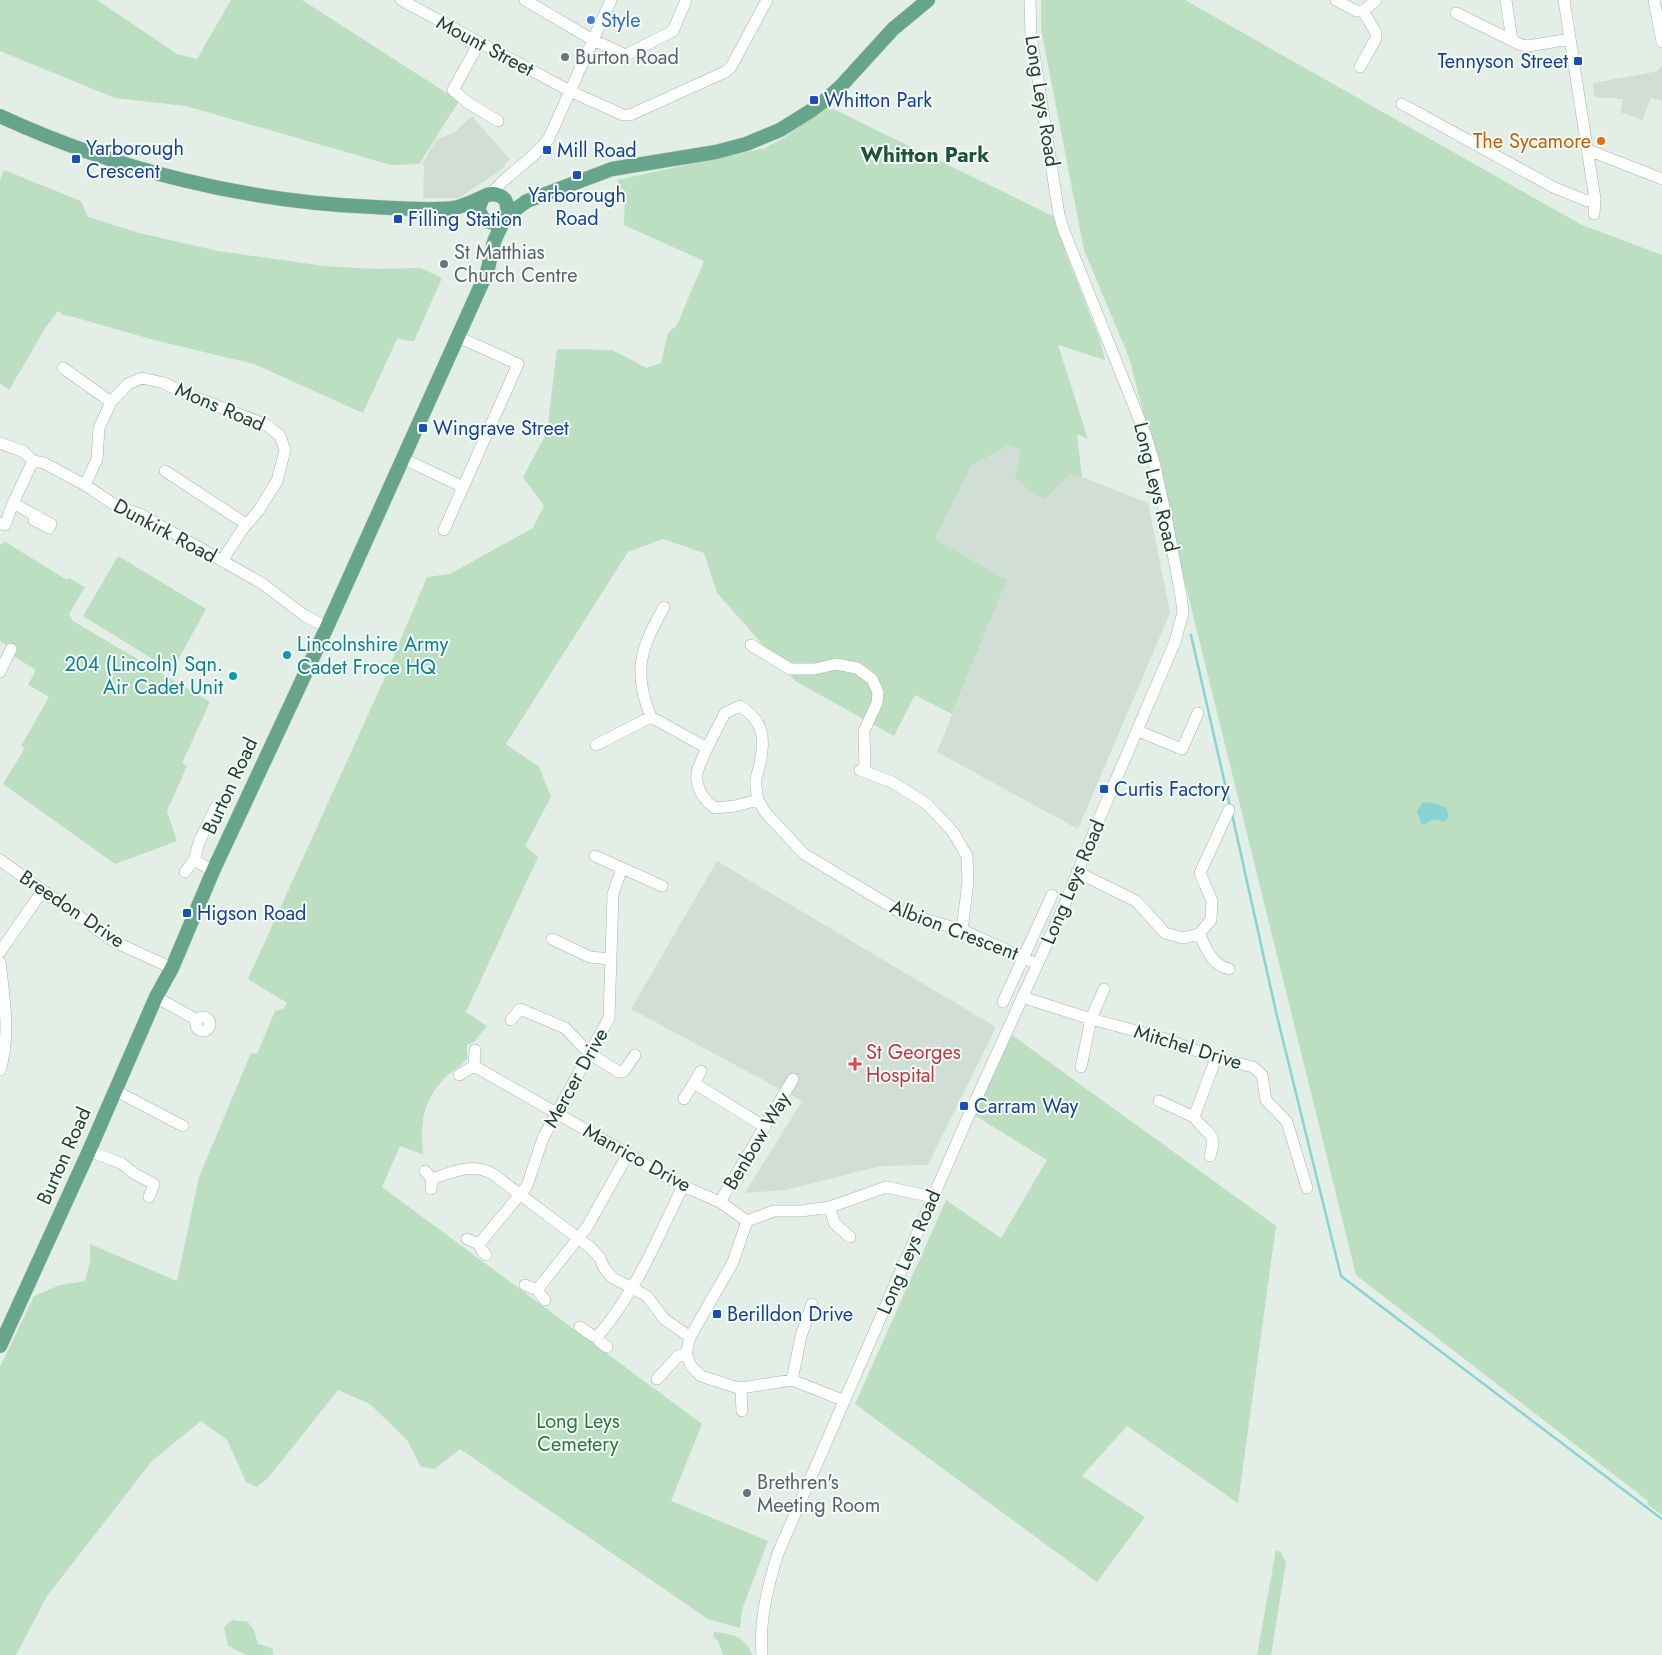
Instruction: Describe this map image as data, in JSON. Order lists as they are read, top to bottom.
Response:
{
  "streets": {
    "main road": ["Burton Road"],
    "street": [
      "Mount Street",
      "Long Leys Road",
      "Mons Road",
      "Dunkirk Road",
      "Breedon Drive",
      "Albion Crescent",
      "Mitchel Drive",
      "Mercer Drive",
      "Benbow Way",
      "Manrico Drive"
    ]
  },
  "crossings": [
    ["Long Leys Road", "Albion Crescent"],
    ["Long Leys Road", "Mitchel Drive"],
    ["Mons Road", "Dunkirk Road"],
    ["Dunkirk Road", "Burton Road"],
    ["Burton Road", "Breedon Drive"],
    ["Mercer Drive", "Manrico Drive"],
    ["Benbow Way", "Manrico Drive"]
  ],
  "districts": ["Whitton Park"],
  "parks": ["Long Leys Cemetery"],
  "places": {
    "other": [
      "Style",
      "Burton Road",
      "The Sycamore",
      "St Matthias Church Centre",
      "Lincolnshire Army Cadet Froce HQ",
      "204 (Lincoln) Sqn. Air Cadet Unit",
      "Brethren's Meeting Room"
    ],
    "transit": [
      "Tennyson Street",
      "Whitton Park",
      "Mill Road",
      "Yarborough Crescent",
      "Yarborough Road",
      "Filling Station",
      "Wingrave Street",
      "Curtis Factory",
      "Higson Road",
      "Carram Way",
      "Berilldon Drive"
    ],
    "health": ["St Georges Hospital"]
  }
}
